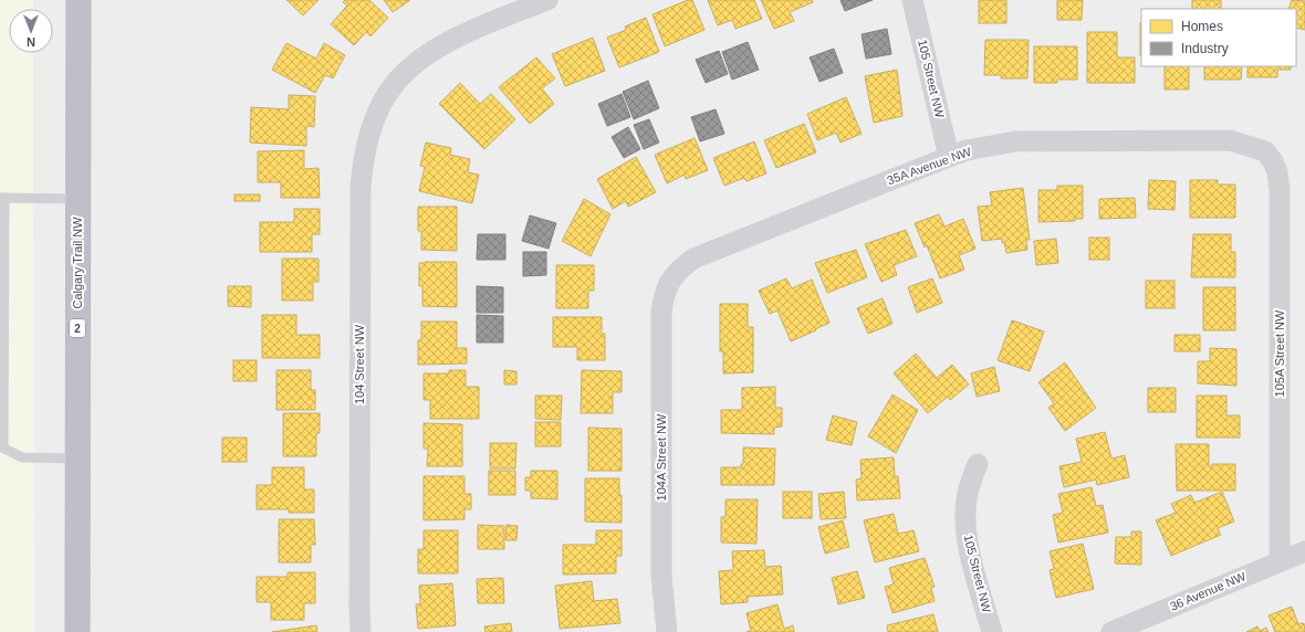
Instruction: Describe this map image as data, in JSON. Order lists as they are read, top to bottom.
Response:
{
  "streets": {
    "highway": ["Calgary Trail NW", "2"],
    "street": [
      "105 Street NW",
      "35A Avenue NW",
      "105A Street NW",
      "104 Street NW",
      "104A Street NW",
      "36 Avenue NW"
    ]
  },
  "crossings": [
    ["105 Street NW", "35A Avenue NW"],
    ["35A Avenue NW", "105A Street NW"],
    ["35A Avenue NW", "104A Street NW"],
    ["105A Street NW", "36 Avenue NW"]
  ],
  "legend": ["Homes", "Industry"],
  "north": "bottom"
}
